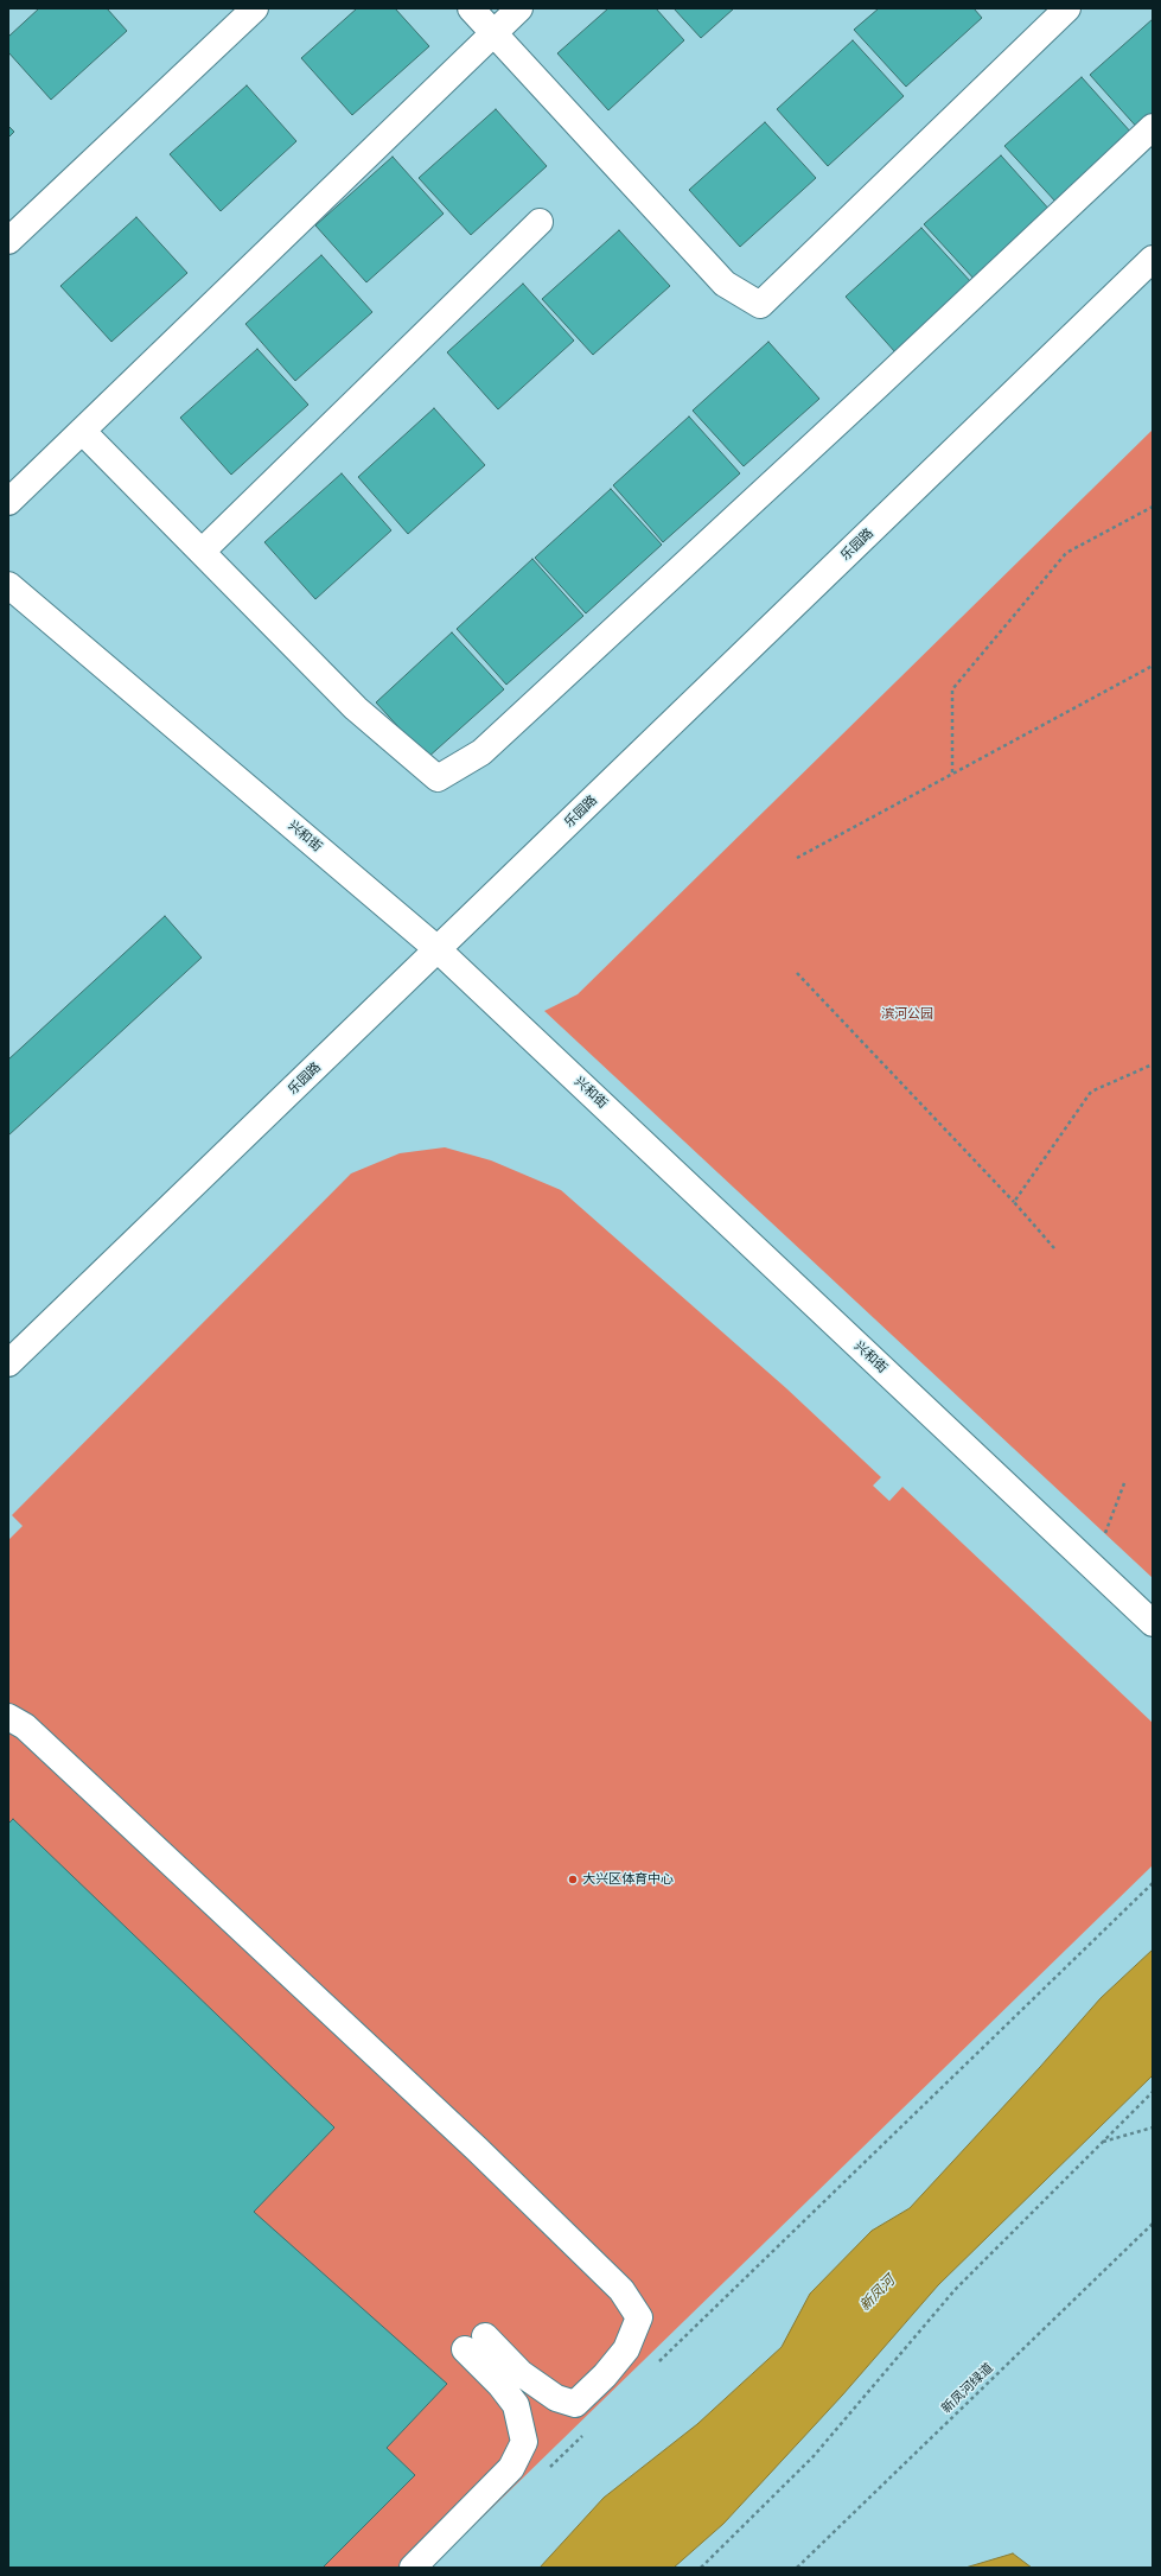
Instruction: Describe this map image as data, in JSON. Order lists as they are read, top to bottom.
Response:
{
  "streets": {
    "street": ["乐园路", "兴和街"],
    "path": ["新凤河绿道"]
  },
  "crossings": [
    ["乐园路", "兴和街"]
  ],
  "water": ["新凤河"],
  "parks": ["滨河公园"],
  "places": ["大兴区体育中心"]
}
